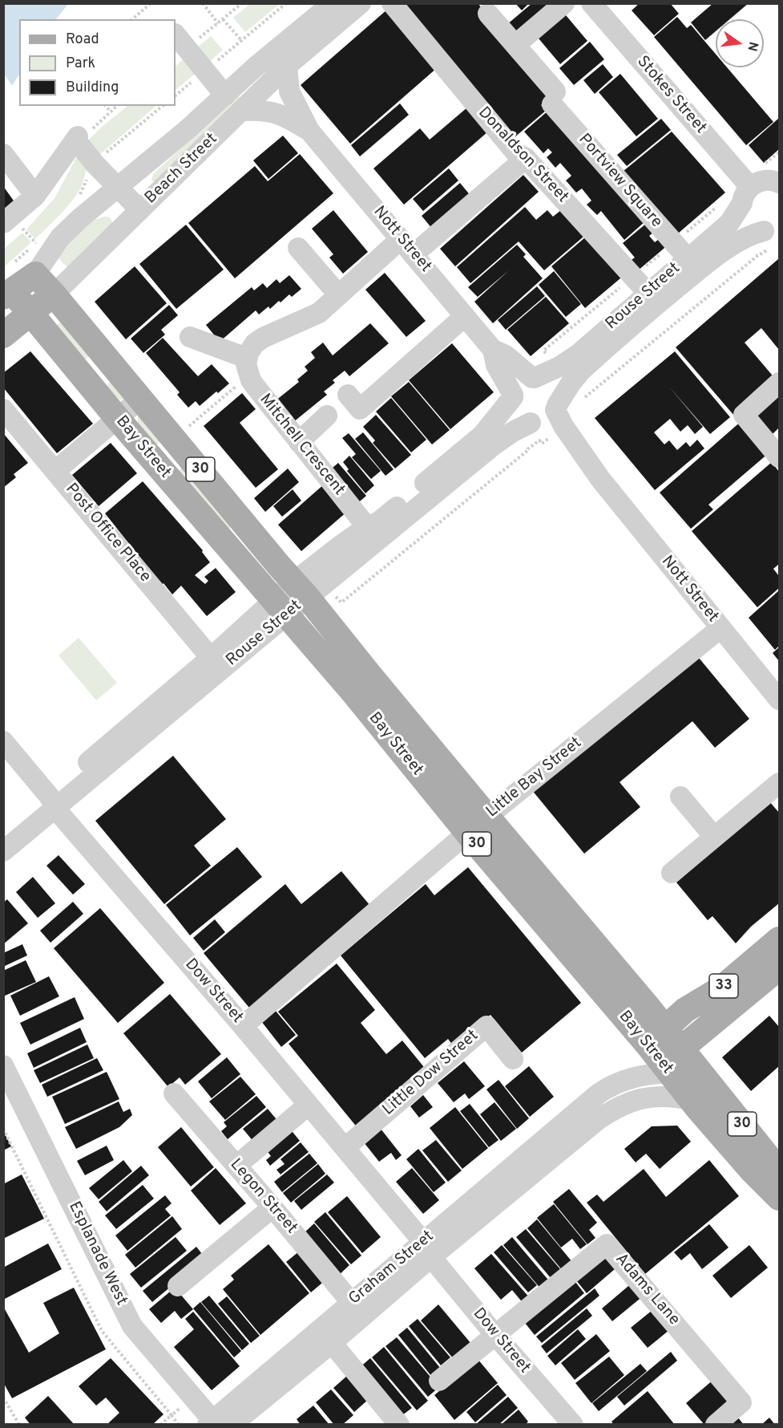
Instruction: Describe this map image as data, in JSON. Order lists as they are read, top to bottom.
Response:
{
  "streets": {
    "main road": [
      "Beach Street",
      "Bay Street",
      "30",
      "33"
    ],
    "street": [
      "Stokes Street",
      "Donaldson Street",
      "Portview Square",
      "Nott Street",
      "Rouse Street",
      "Mitchell Crescent",
      "Post Office Place",
      "Little Bay Street",
      "Dow Street",
      "Little Dow Street",
      "Legon Street",
      "Esplanade West",
      "Graham Street",
      "Adams Lane"
    ]
  },
  "crossings": [
    ["Stokes Street", "Rouse Street"],
    ["Donaldson Street", "Rouse Street"],
    ["Beach Street", "Nott Street"],
    ["Beach Street", "Bay Street"],
    ["Portview Square", "Rouse Street"],
    ["Nott Street", "Rouse Street"],
    ["Nott Street", "Little Bay Street"],
    ["Rouse Street", "Mitchell Crescent"],
    ["Rouse Street", "Bay Street"],
    ["Rouse Street", "Post Office Place"],
    ["Rouse Street", "Dow Street"],
    ["Bay Street", "Little Bay Street"],
    ["Bay Street", "33"],
    ["Bay Street", "Graham Street"],
    ["Little Bay Street", "Dow Street"],
    ["33", "Graham Street"],
    ["Dow Street", "Little Dow Street"],
    ["Dow Street", "Graham Street"],
    ["Dow Street", "Adams Lane"],
    ["Legon Street", "Graham Street"],
    ["Esplanade West", "Graham Street"]
  ],
  "legend": ["Road", "Park", "Building"],
  "north": "right"
}
